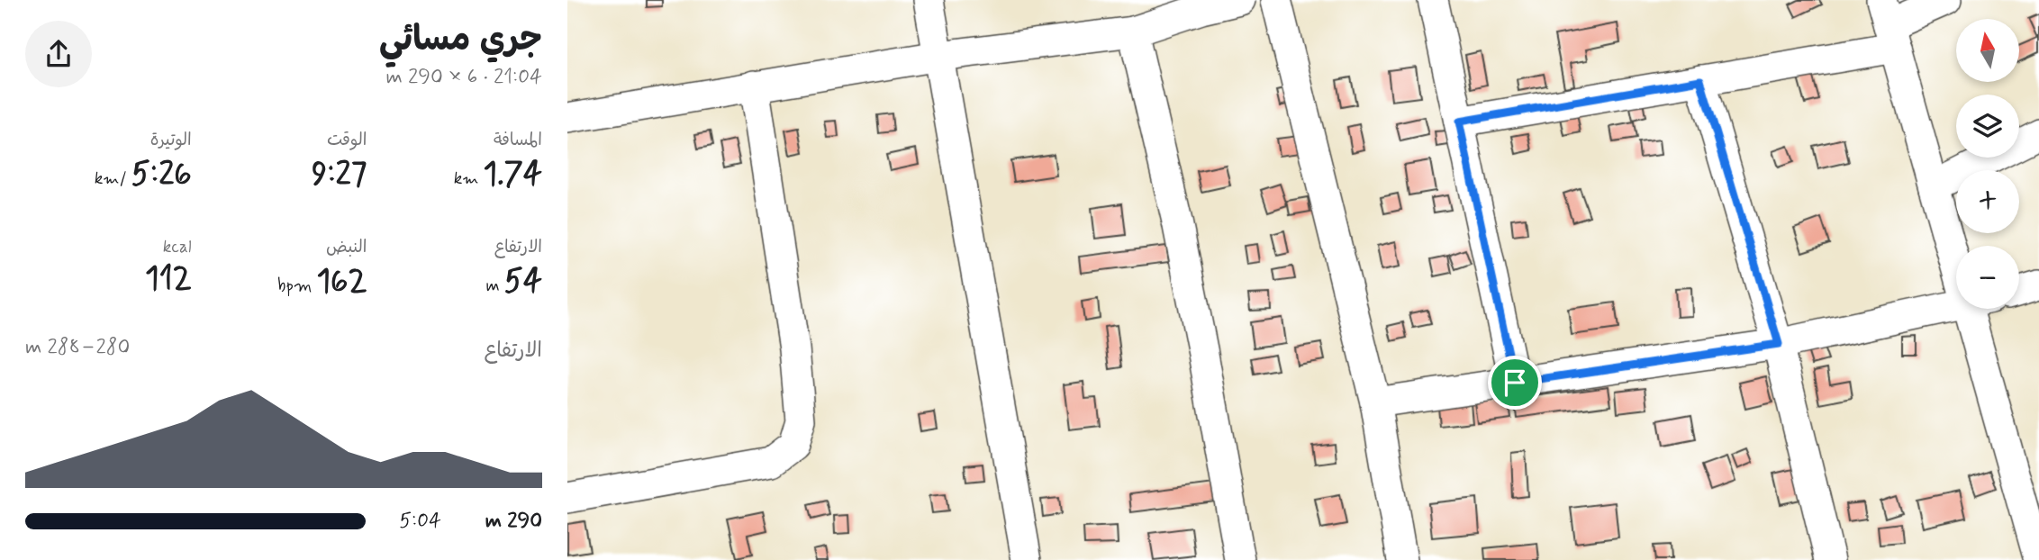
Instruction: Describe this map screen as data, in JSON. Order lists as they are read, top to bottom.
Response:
{
  "north": "top",
  "page": {
    "heading": ["جري مسائي", "21:04 · 6 × 290 m"],
    "map_buttons": ["+", "−"],
    "stats": [
      ["المسافة", "1.74 km"],
      ["الوقت", "9:27"],
      ["الوتيرة", "5:26 /km"],
      ["الارتفاع", "54 m"],
      ["النبض", "162 bpm"],
      ["kcal", "112"]
    ],
    "chart": ["الارتفاع", "280–288 m"],
    "list": [
      {
        "name": "290 m",
        "note": "5:04"
      }
    ]
  }
}
